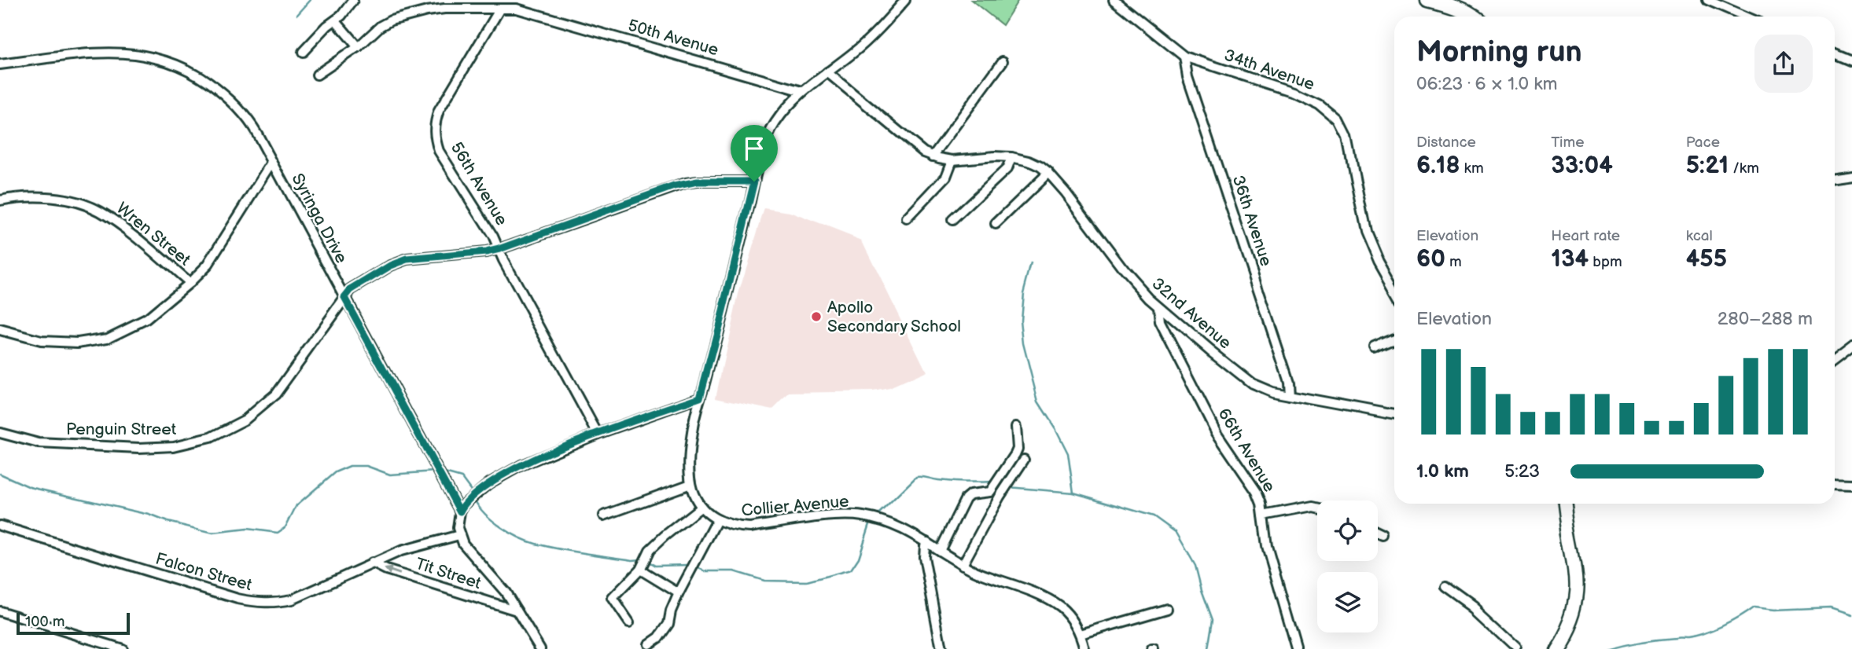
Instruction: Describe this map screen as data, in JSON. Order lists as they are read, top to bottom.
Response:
{
  "streets": {
    "street": [
      "50th Avenue",
      "34th Avenue",
      "56th Avenue",
      "Syringa Drive",
      "36th Avenue",
      "Wren Street",
      "32nd Avenue",
      "Penguin Street",
      "66th Avenue",
      "Collier Avenue",
      "Falcon Street",
      "Tit Street"
    ]
  },
  "crossings": [
    ["50th Avenue", "56th Avenue"],
    ["50th Avenue", "Collier Avenue"],
    ["34th Avenue", "36th Avenue"],
    ["56th Avenue", "Penguin Street"],
    ["Syringa Drive", "Wren Street"],
    ["Syringa Drive", "Penguin Street"],
    ["Syringa Drive", "Falcon Street"],
    ["36th Avenue", "32nd Avenue"],
    ["32nd Avenue", "66th Avenue"],
    ["32nd Avenue", "Collier Avenue"],
    ["Penguin Street", "Collier Avenue"],
    ["Falcon Street", "Tit Street"]
  ],
  "one_way": ["Tit Street"],
  "places": ["Apollo Secondary School"],
  "scale_bar": "100 m",
  "page": {
    "heading": ["Morning run", "06:23 · 6 × 1.0 km"],
    "stats": [
      ["Distance", "6.18 km"],
      ["Time", "33:04"],
      ["Pace", "5:21 /km"],
      ["Elevation", "60 m"],
      ["Heart rate", "134 bpm"],
      ["kcal", "455"]
    ],
    "chart": ["Elevation", "280–288 m"],
    "list": [
      {
        "name": "1.0 km",
        "note": "5:23"
      }
    ],
    "scale": "100 m"
  }
}
